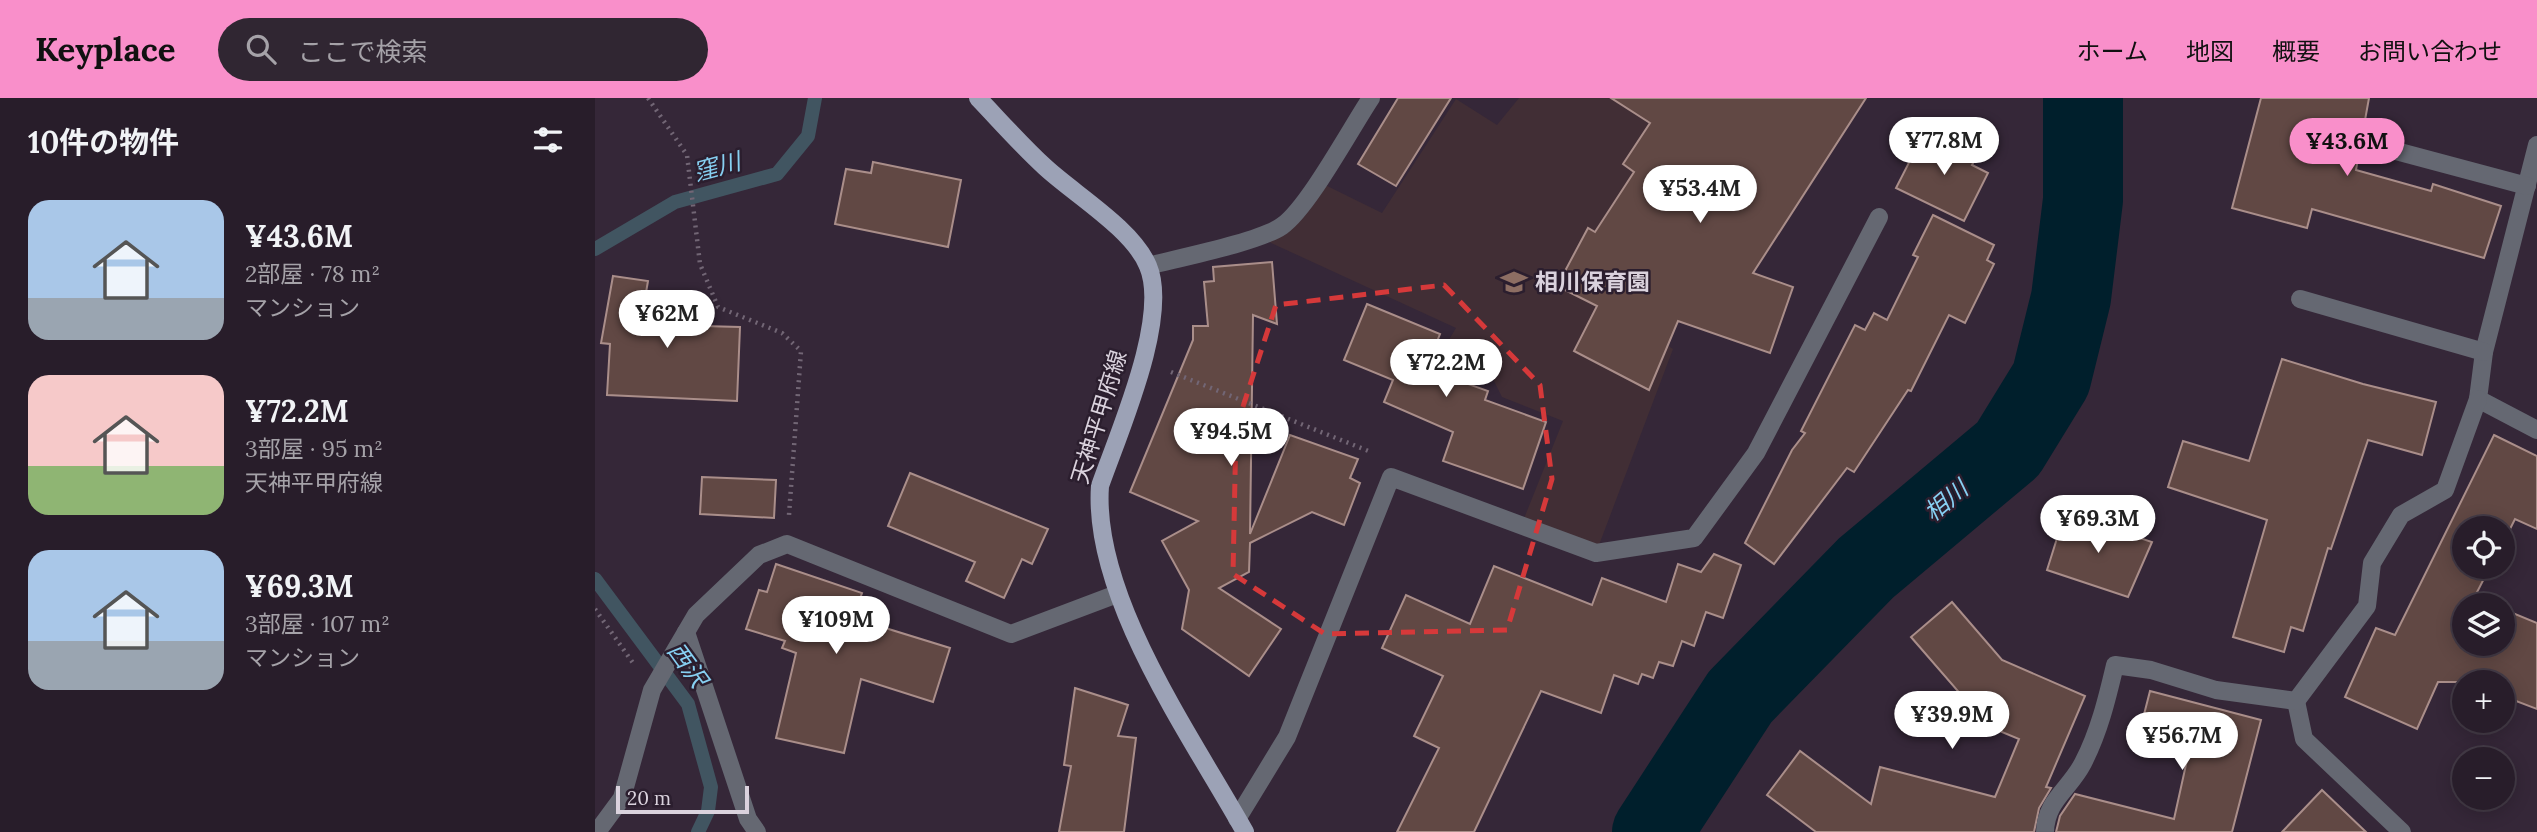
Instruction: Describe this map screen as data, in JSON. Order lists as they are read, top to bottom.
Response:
{
  "streets": {
    "main road": ["天神平甲府線"]
  },
  "water": ["窪川", "相川", "西沢"],
  "places": {
    "school or university": ["相川保育園"]
  },
  "scale_bar": "20 m",
  "page": {
    "header": "Keyplace",
    "search": "ここで検索",
    "nav": [
      "ホーム",
      "地図",
      "概要",
      "お問い合わせ"
    ],
    "heading": "10件の物件",
    "price": [
      "¥77.8M",
      "¥43.6M",
      "¥53.4M",
      "¥62M",
      "¥72.2M",
      "¥94.5M",
      "¥69.3M",
      "¥109M",
      "¥39.9M",
      "¥56.7M"
    ],
    "list": [
      {
        "name": "¥43.6M",
        "note": "2部屋 · 78 m² · マンション"
      },
      {
        "name": "¥72.2M",
        "note": "3部屋 · 95 m² · 天神平甲府線"
      },
      {
        "name": "¥69.3M",
        "note": "3部屋 · 107 m² · マンション"
      }
    ],
    "map_buttons": ["+", "−"],
    "scale": "20 m"
  }
}
